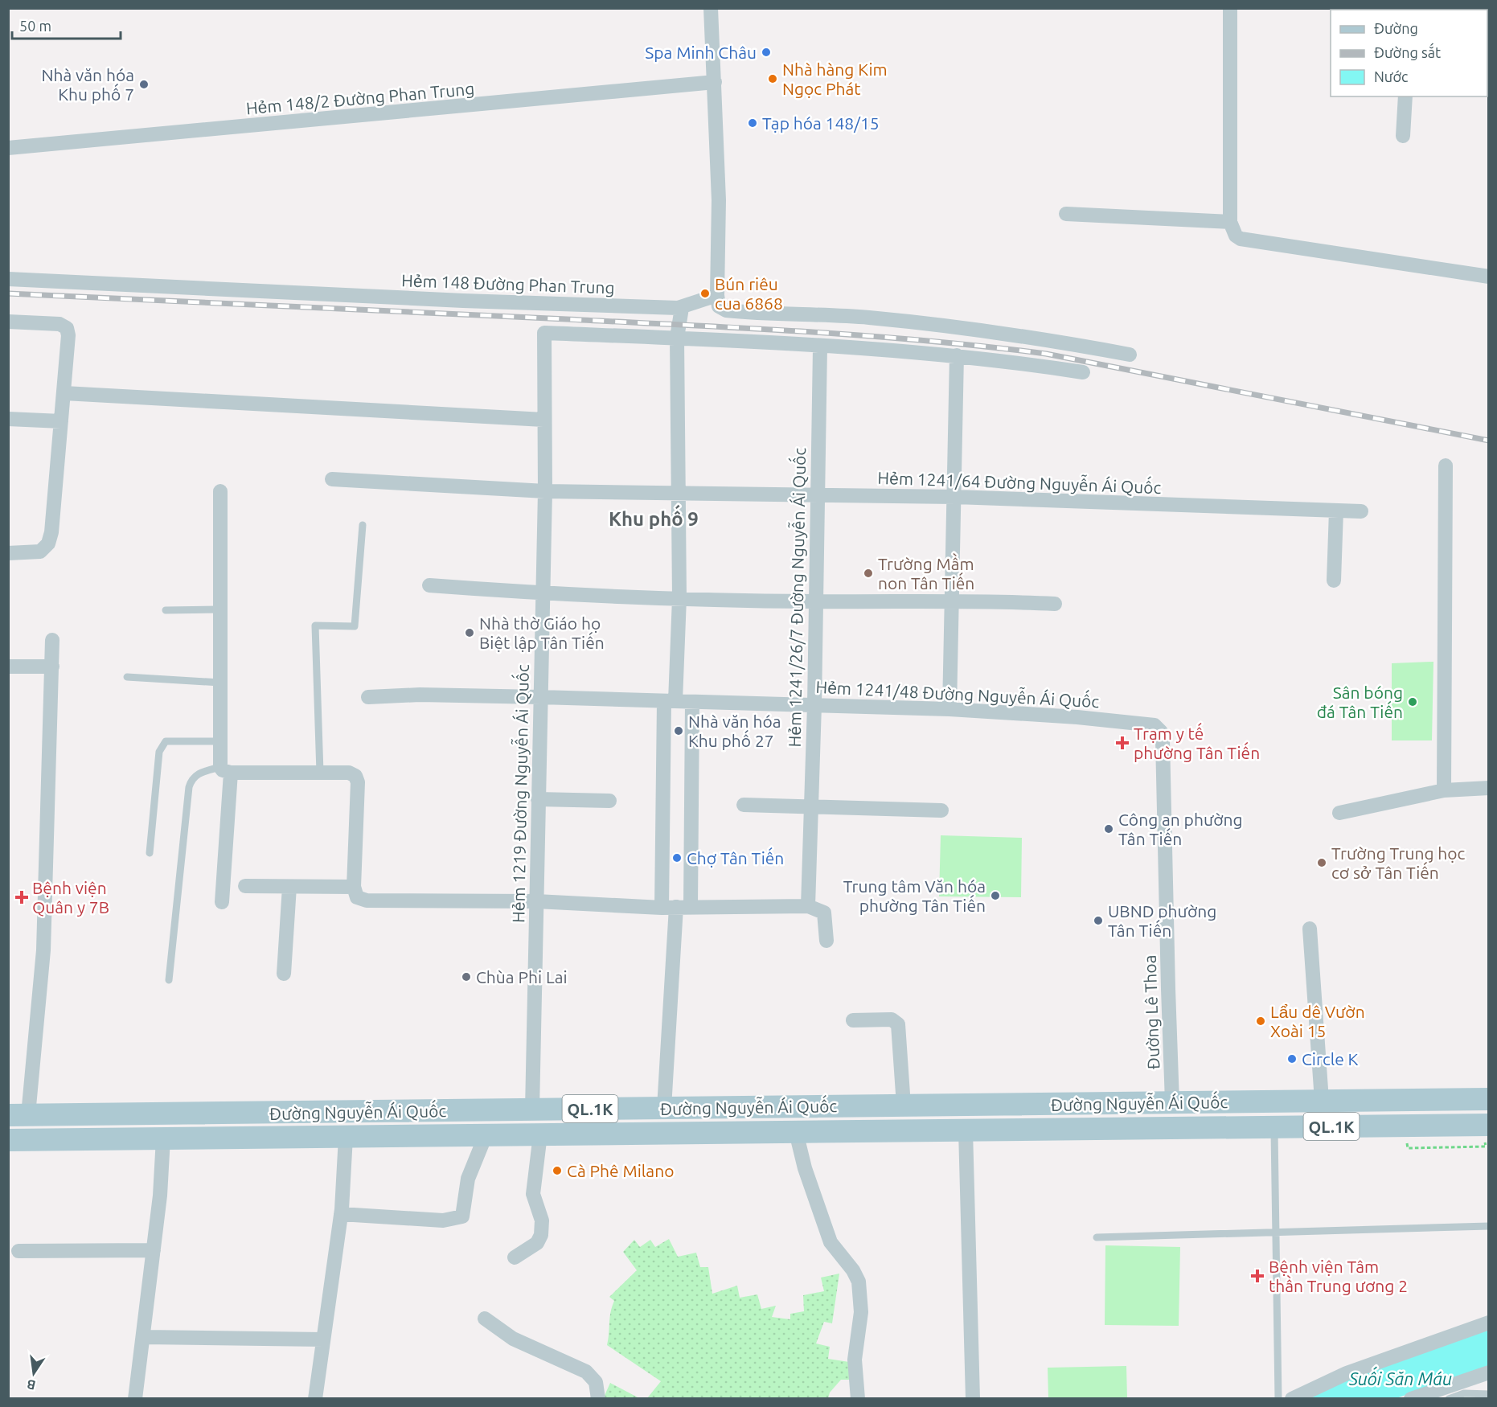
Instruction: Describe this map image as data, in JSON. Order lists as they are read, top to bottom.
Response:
{
  "streets": {
    "main road": ["Đường Nguyễn Ái Quốc", "QL.1K"],
    "street": [
      "Hẻm 148/2 Đường Phan Trung",
      "Hẻm 148 Đường Phan Trung",
      "Hẻm 1241/64 Đường Nguyễn Ái Quốc",
      "Hẻm 1241/26/7 Đường Nguyễn Ái Quốc",
      "Hẻm 1241/48 Đường Nguyễn Ái Quốc",
      "Hẻm 1219 Đường Nguyễn Ái Quốc",
      "Đường Lê Thoa"
    ]
  },
  "crossings": [
    ["Hẻm 1241/64 Đường Nguyễn Ái Quốc", "Hẻm 1241/26/7 Đường Nguyễn Ái Quốc"],
    ["Hẻm 1241/64 Đường Nguyễn Ái Quốc", "Hẻm 1219 Đường Nguyễn Ái Quốc"],
    ["Hẻm 1241/26/7 Đường Nguyễn Ái Quốc", "Hẻm 1241/48 Đường Nguyễn Ái Quốc"],
    ["Hẻm 1241/48 Đường Nguyễn Ái Quốc", "Hẻm 1219 Đường Nguyễn Ái Quốc"],
    ["Hẻm 1241/48 Đường Nguyễn Ái Quốc", "Đường Lê Thoa"],
    ["Hẻm 1219 Đường Nguyễn Ái Quốc", "Đường Nguyễn Ái Quốc"],
    ["Đường Lê Thoa", "Đường Nguyễn Ái Quốc"]
  ],
  "districts": ["Khu phố 9"],
  "water": ["Suối Săn Máu"],
  "places": {
    "other": [
      "Spa Minh Châu",
      "Nhà hàng Kim Ngọc Phát",
      "Nhà văn hóa Khu phố 7",
      "Tạp hóa 148/15",
      "Bún riêu cua 6868",
      "Trường Mầm non Tân Tiến",
      "Nhà thờ Giáo họ Biệt lập Tân Tiến",
      "Sân bóng đá Tân Tiến",
      "Nhà văn hóa Khu phố 27",
      "Công an phường Tân Tiến",
      "Chợ Tân Tiến",
      "Trường Trung học cơ sở Tân Tiến",
      "Trung tâm Văn hóa phường Tân Tiến",
      "UBND phường Tân Tiến",
      "Chùa Phi Lai",
      "Lẩu dê Vườn Xoài 15",
      "Circle K",
      "Cà Phê Milano"
    ],
    "health": ["Trạm y tế phường Tân Tiến", "Bệnh viện Quân y 7B", "Bệnh viện Tâm thần Trung ương 2"]
  },
  "legend": ["Đường", "Đường sắt", "Nước"],
  "scale_bar": "50 m",
  "north": "bottom"
}
